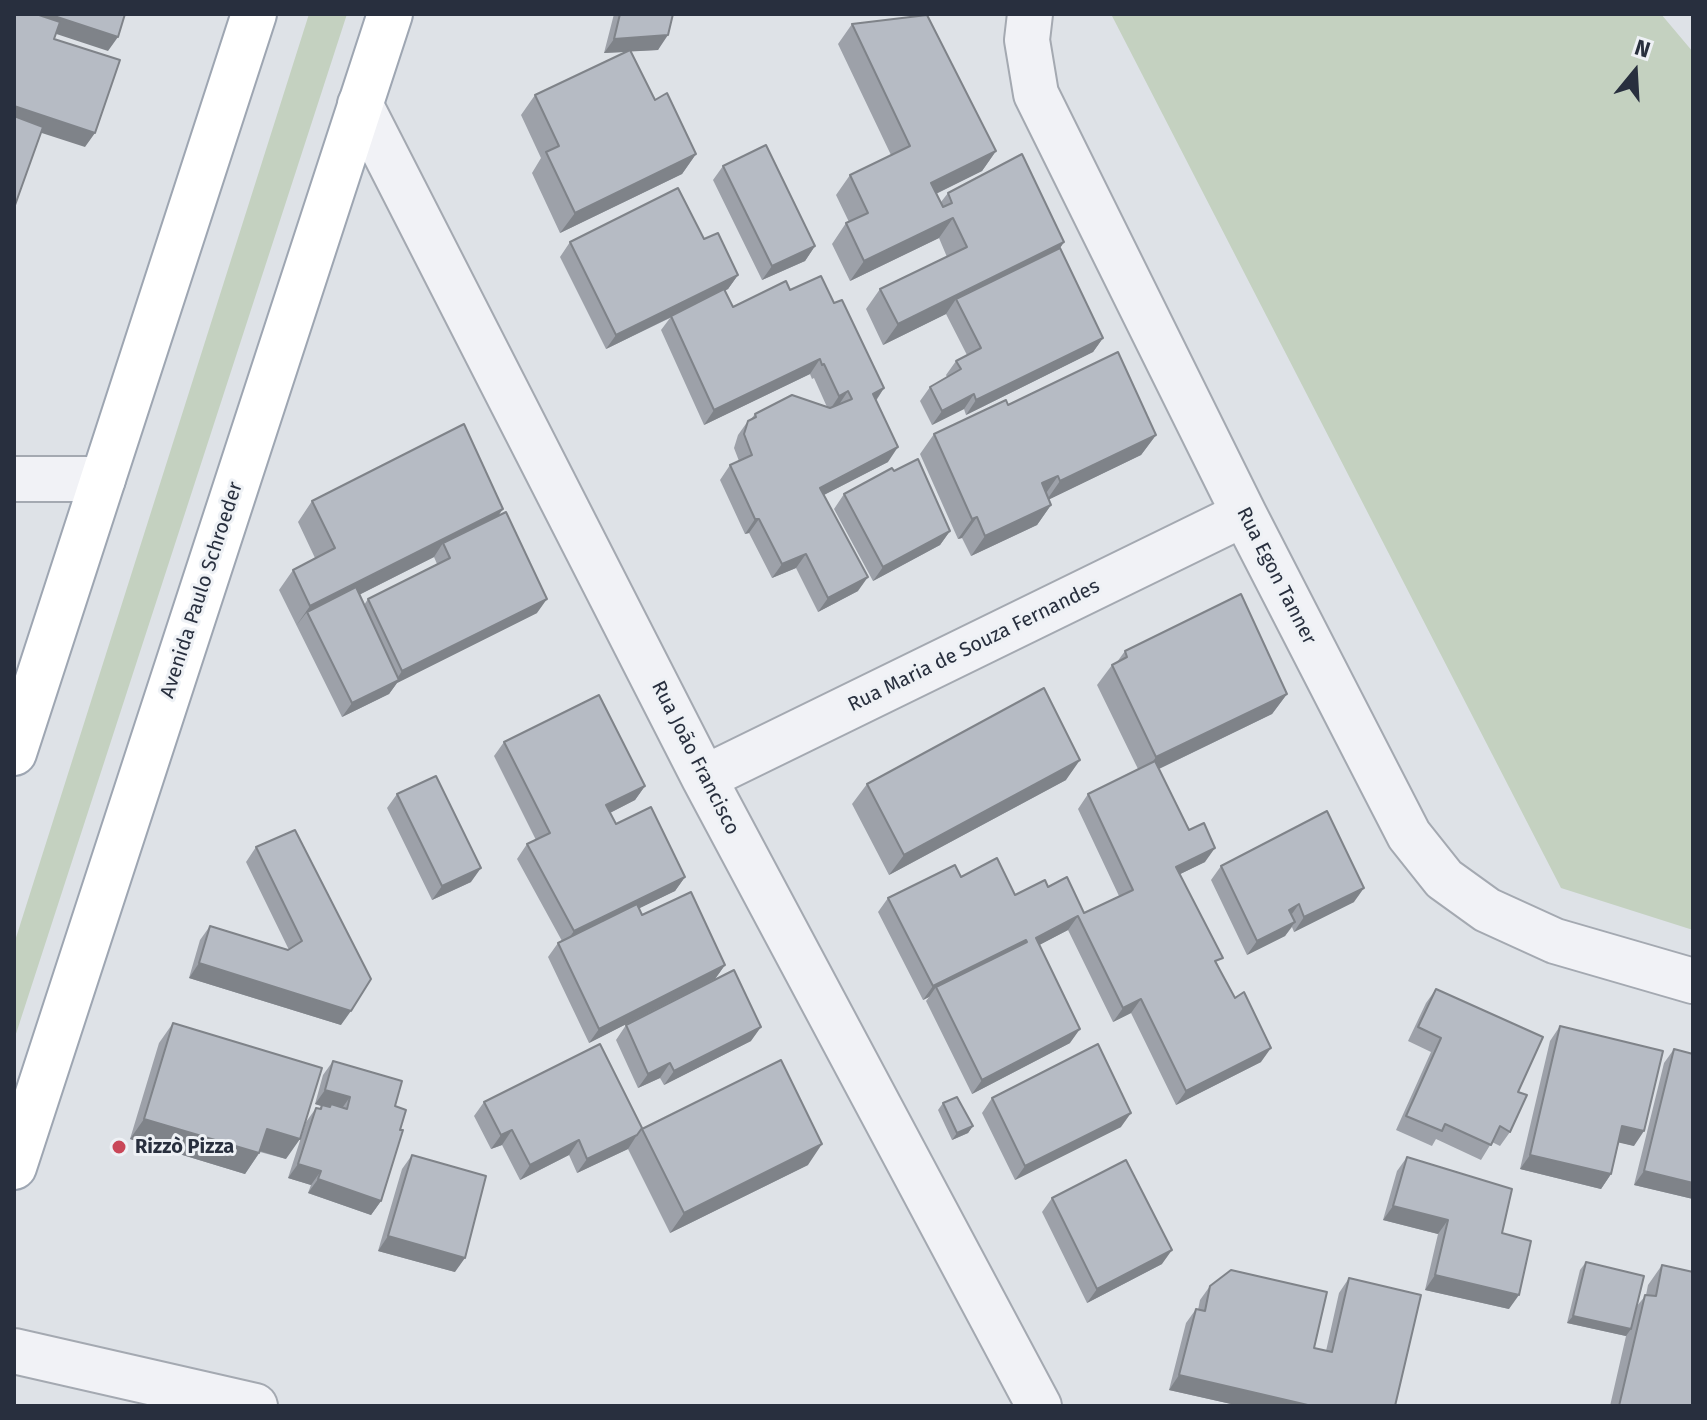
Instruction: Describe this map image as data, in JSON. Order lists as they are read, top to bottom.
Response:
{
  "streets": {
    "main road": ["Avenida Paulo Schroeder"],
    "street": ["Rua Egon Tanner", "Rua Maria de Souza Fernandes", "Rua João Francisco"]
  },
  "crossings": [
    ["Rua Egon Tanner", "Rua Maria de Souza Fernandes"],
    ["Avenida Paulo Schroeder", "Rua João Francisco"],
    ["Rua Maria de Souza Fernandes", "Rua João Francisco"]
  ],
  "places": ["Rizzò Pizza"],
  "north": "top"
}
